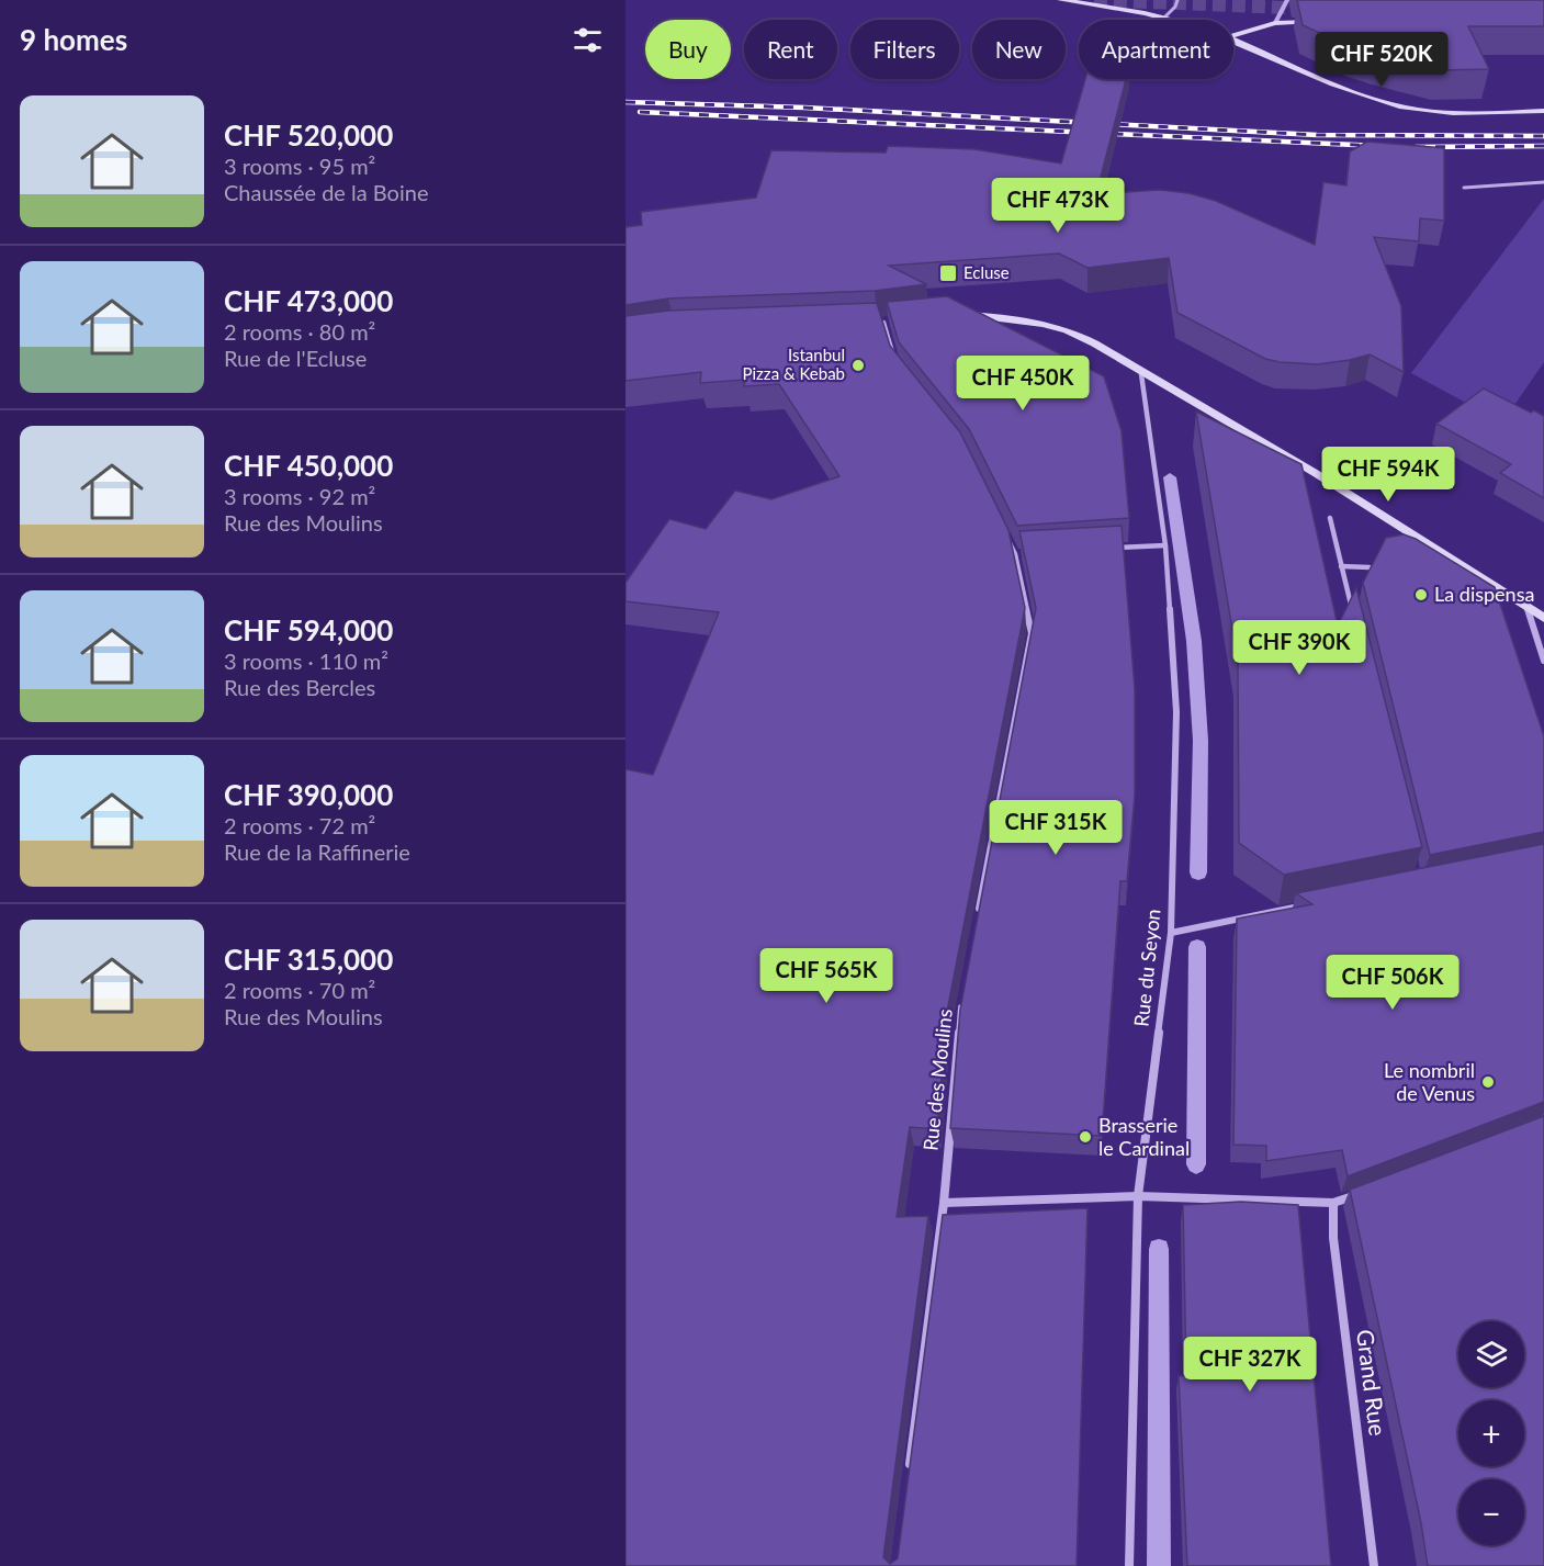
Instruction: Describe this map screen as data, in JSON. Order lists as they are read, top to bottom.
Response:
{
  "streets": {
    "street": ["Rue du Seyon", "Rue des Moulins", "Grand Rue"]
  },
  "places": {
    "transit": ["Ecluse"],
    "other": [
      "Istanbul Pizza & Kebab",
      "La dispensa",
      "Le nombril de Venus",
      "Brasserie le Cardinal"
    ]
  },
  "page": {
    "heading": "9 homes",
    "chip": [
      "Buy",
      "Rent",
      "Filters",
      "New",
      "Apartment"
    ],
    "price": [
      "CHF 520K",
      "CHF 473K",
      "CHF 450K",
      "CHF 594K",
      "CHF 390K",
      "CHF 315K",
      "CHF 565K",
      "CHF 506K",
      "CHF 327K"
    ],
    "list": [
      {
        "name": "CHF 520,000",
        "note": "3 rooms · 95 m² · Chaussée de la Boine"
      },
      {
        "name": "CHF 473,000",
        "note": "2 rooms · 80 m² · Rue de l'Ecluse"
      },
      {
        "name": "CHF 450,000",
        "note": "3 rooms · 92 m² · Rue des Moulins"
      },
      {
        "name": "CHF 594,000",
        "note": "3 rooms · 110 m² · Rue des Bercles"
      },
      {
        "name": "CHF 390,000",
        "note": "2 rooms · 72 m² · Rue de la Raffinerie"
      },
      {
        "name": "CHF 315,000",
        "note": "2 rooms · 70 m² · Rue des Moulins"
      }
    ],
    "map_buttons": ["+", "−"]
  }
}
